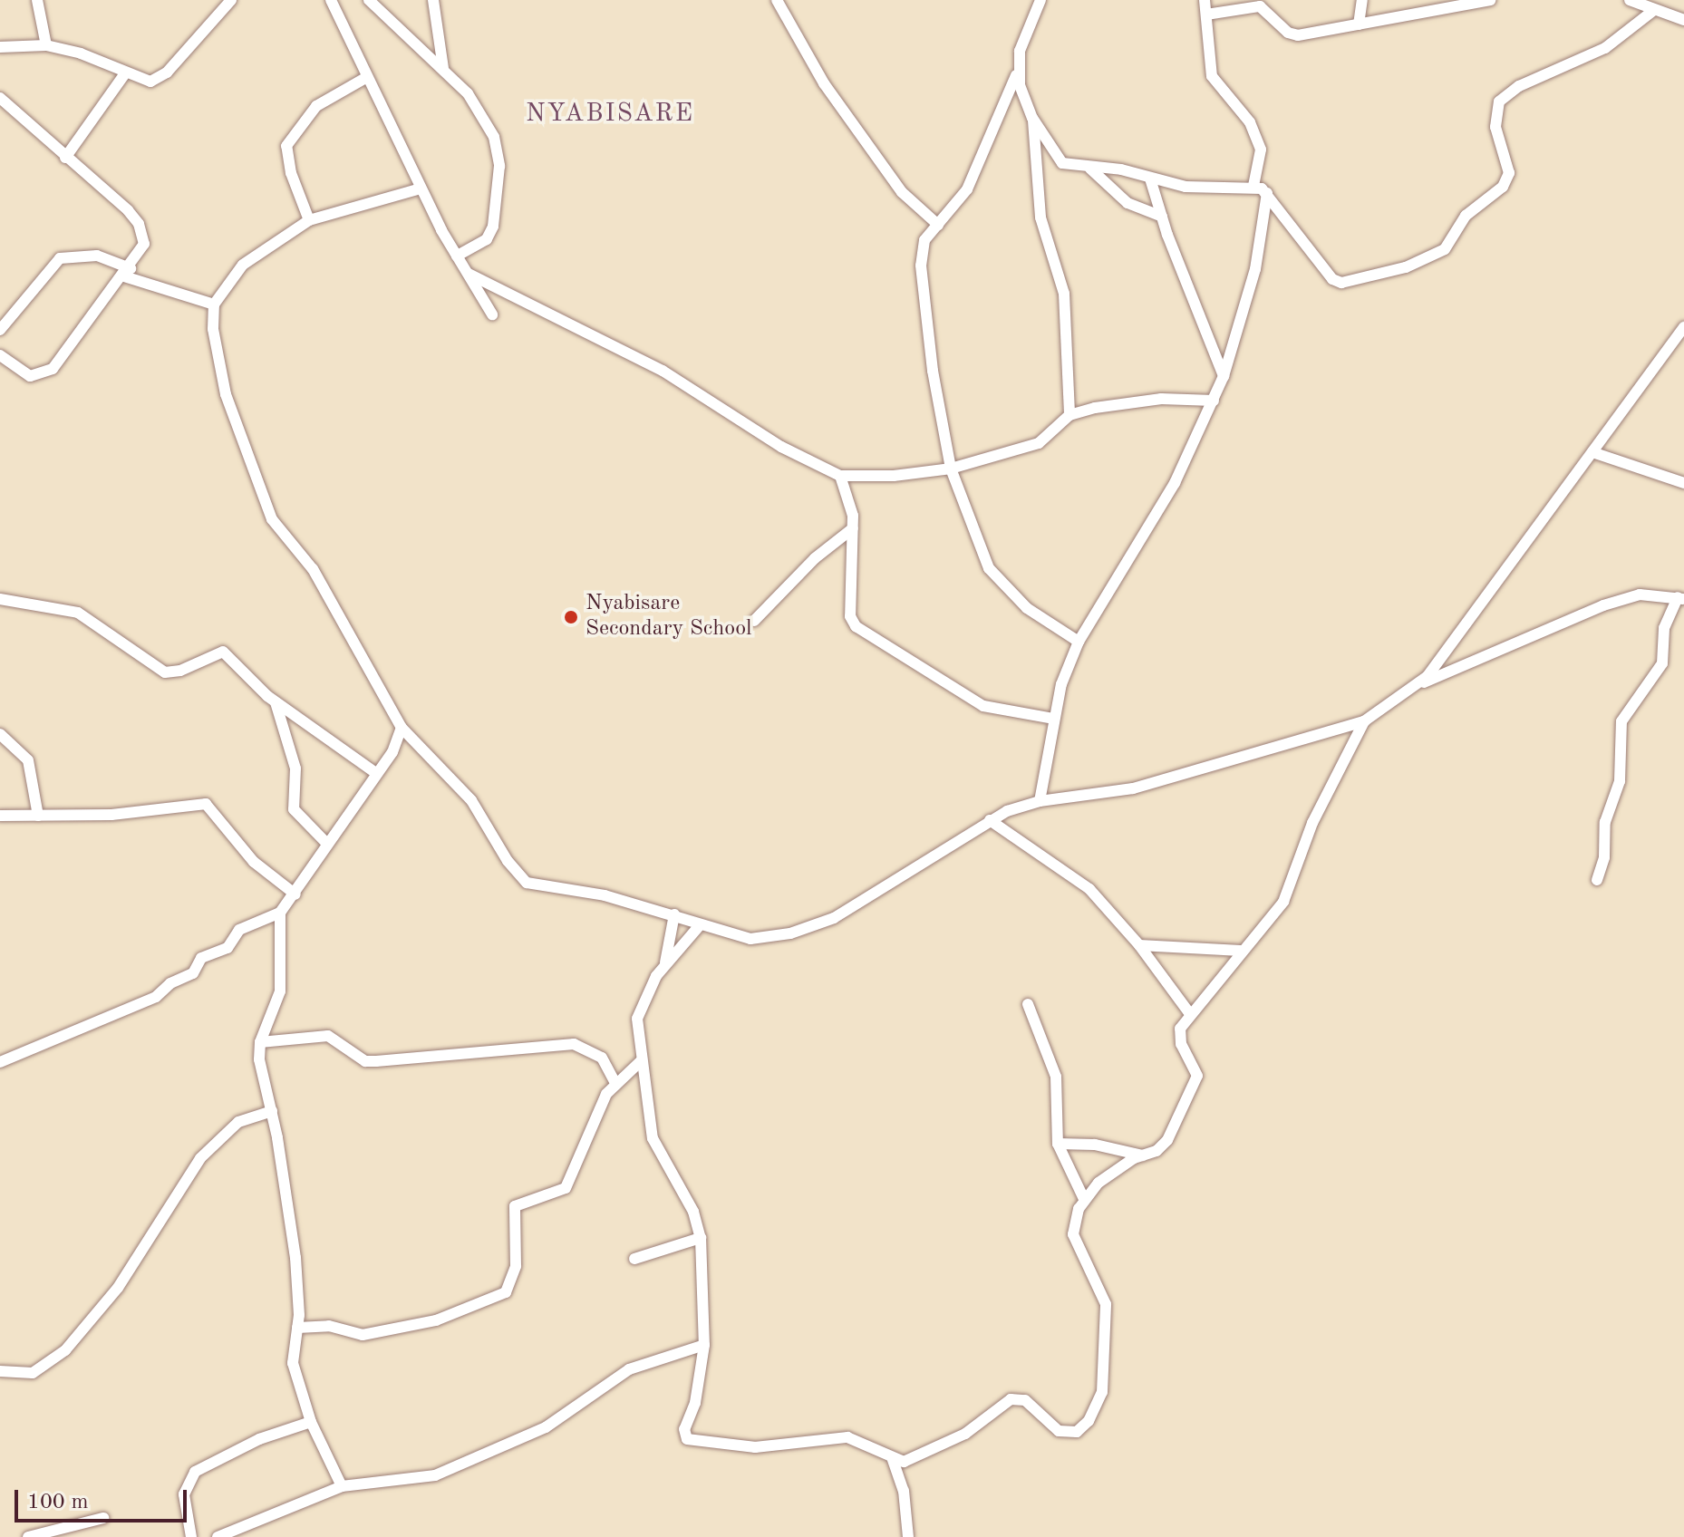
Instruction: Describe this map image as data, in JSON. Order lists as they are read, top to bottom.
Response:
{
  "districts": ["NYABISARE"],
  "places": ["Nyabisare Secondary School"],
  "scale_bar": "100 m"
}
